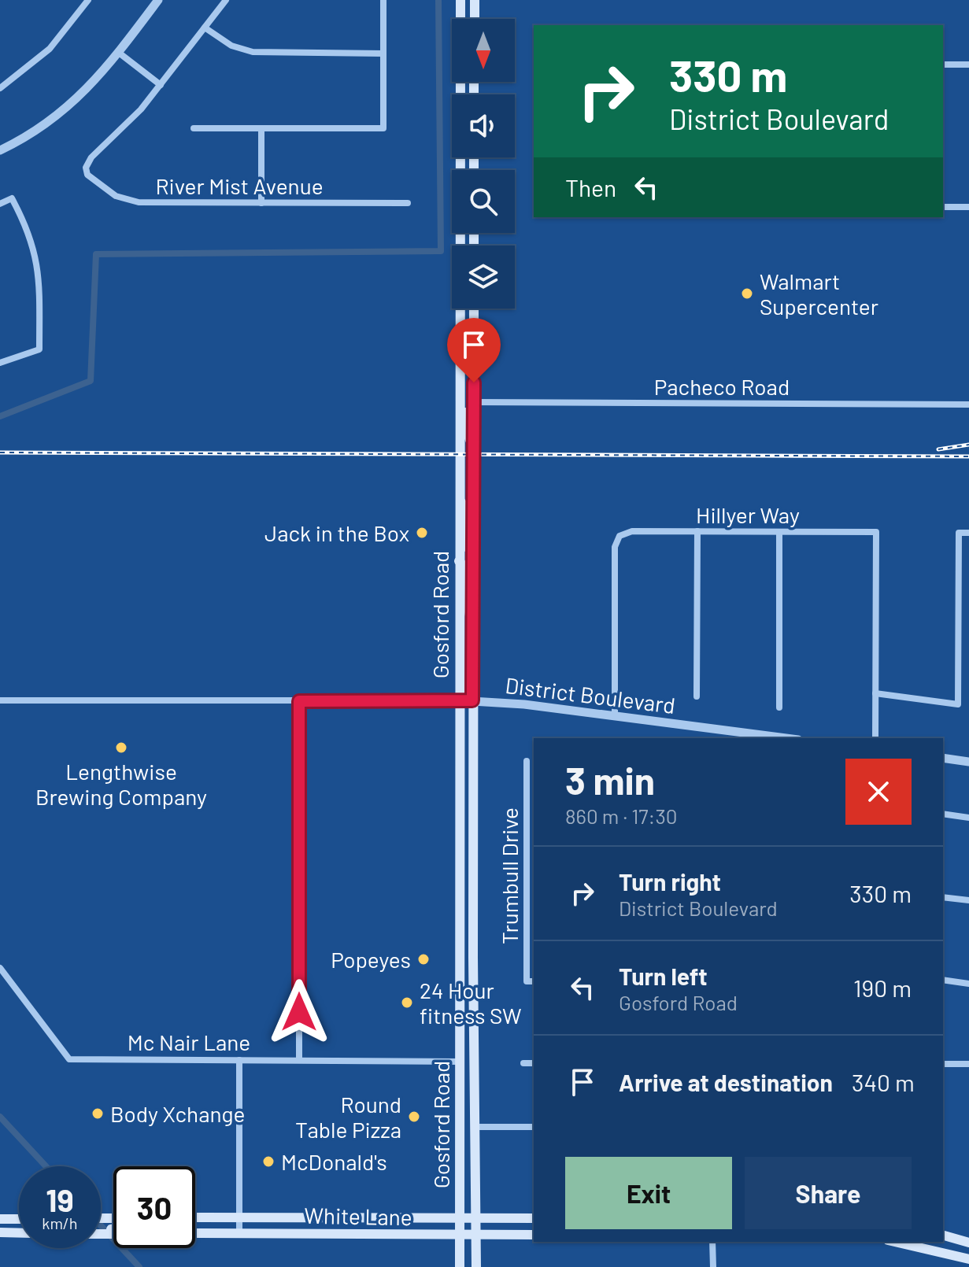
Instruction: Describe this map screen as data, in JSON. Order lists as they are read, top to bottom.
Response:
{
  "streets": {
    "main road": ["Gosford Road", "White Lane"],
    "street": [
      "River Mist Avenue",
      "Pacheco Road",
      "Hillyer Way",
      "District Boulevard",
      "Trumbull Drive",
      "Mc Nair Lane"
    ]
  },
  "crossings": [
    ["Pacheco Road", "Gosford Road"],
    ["Hillyer Way", "District Boulevard"],
    ["Gosford Road", "District Boulevard"],
    ["Gosford Road", "Mc Nair Lane"],
    ["Gosford Road", "White Lane"]
  ],
  "places": [
    "Walmart Supercenter",
    "Jack in the Box",
    "Lengthwise Brewing Company",
    "Popeyes",
    "24 Hour fitness SW",
    "Body Xchange",
    "Round Table Pizza",
    "McDonald's"
  ],
  "north": "bottom",
  "page": {
    "turn": ["330 m", "District Boulevard"],
    "then": "Then",
    "heading": ["3 min", "860 m · 17:30"],
    "list": [
      {
        "name": "Turn right",
        "note": "District Boulevard",
        "value": "330 m"
      },
      {
        "name": "Turn left",
        "note": "Gosford Road",
        "value": "190 m"
      },
      {
        "name": "Arrive at destination",
        "value": "340 m"
      }
    ],
    "buttons": ["Exit", "Share"],
    "speed": "19 km/h",
    "limit": "30"
  }
}
